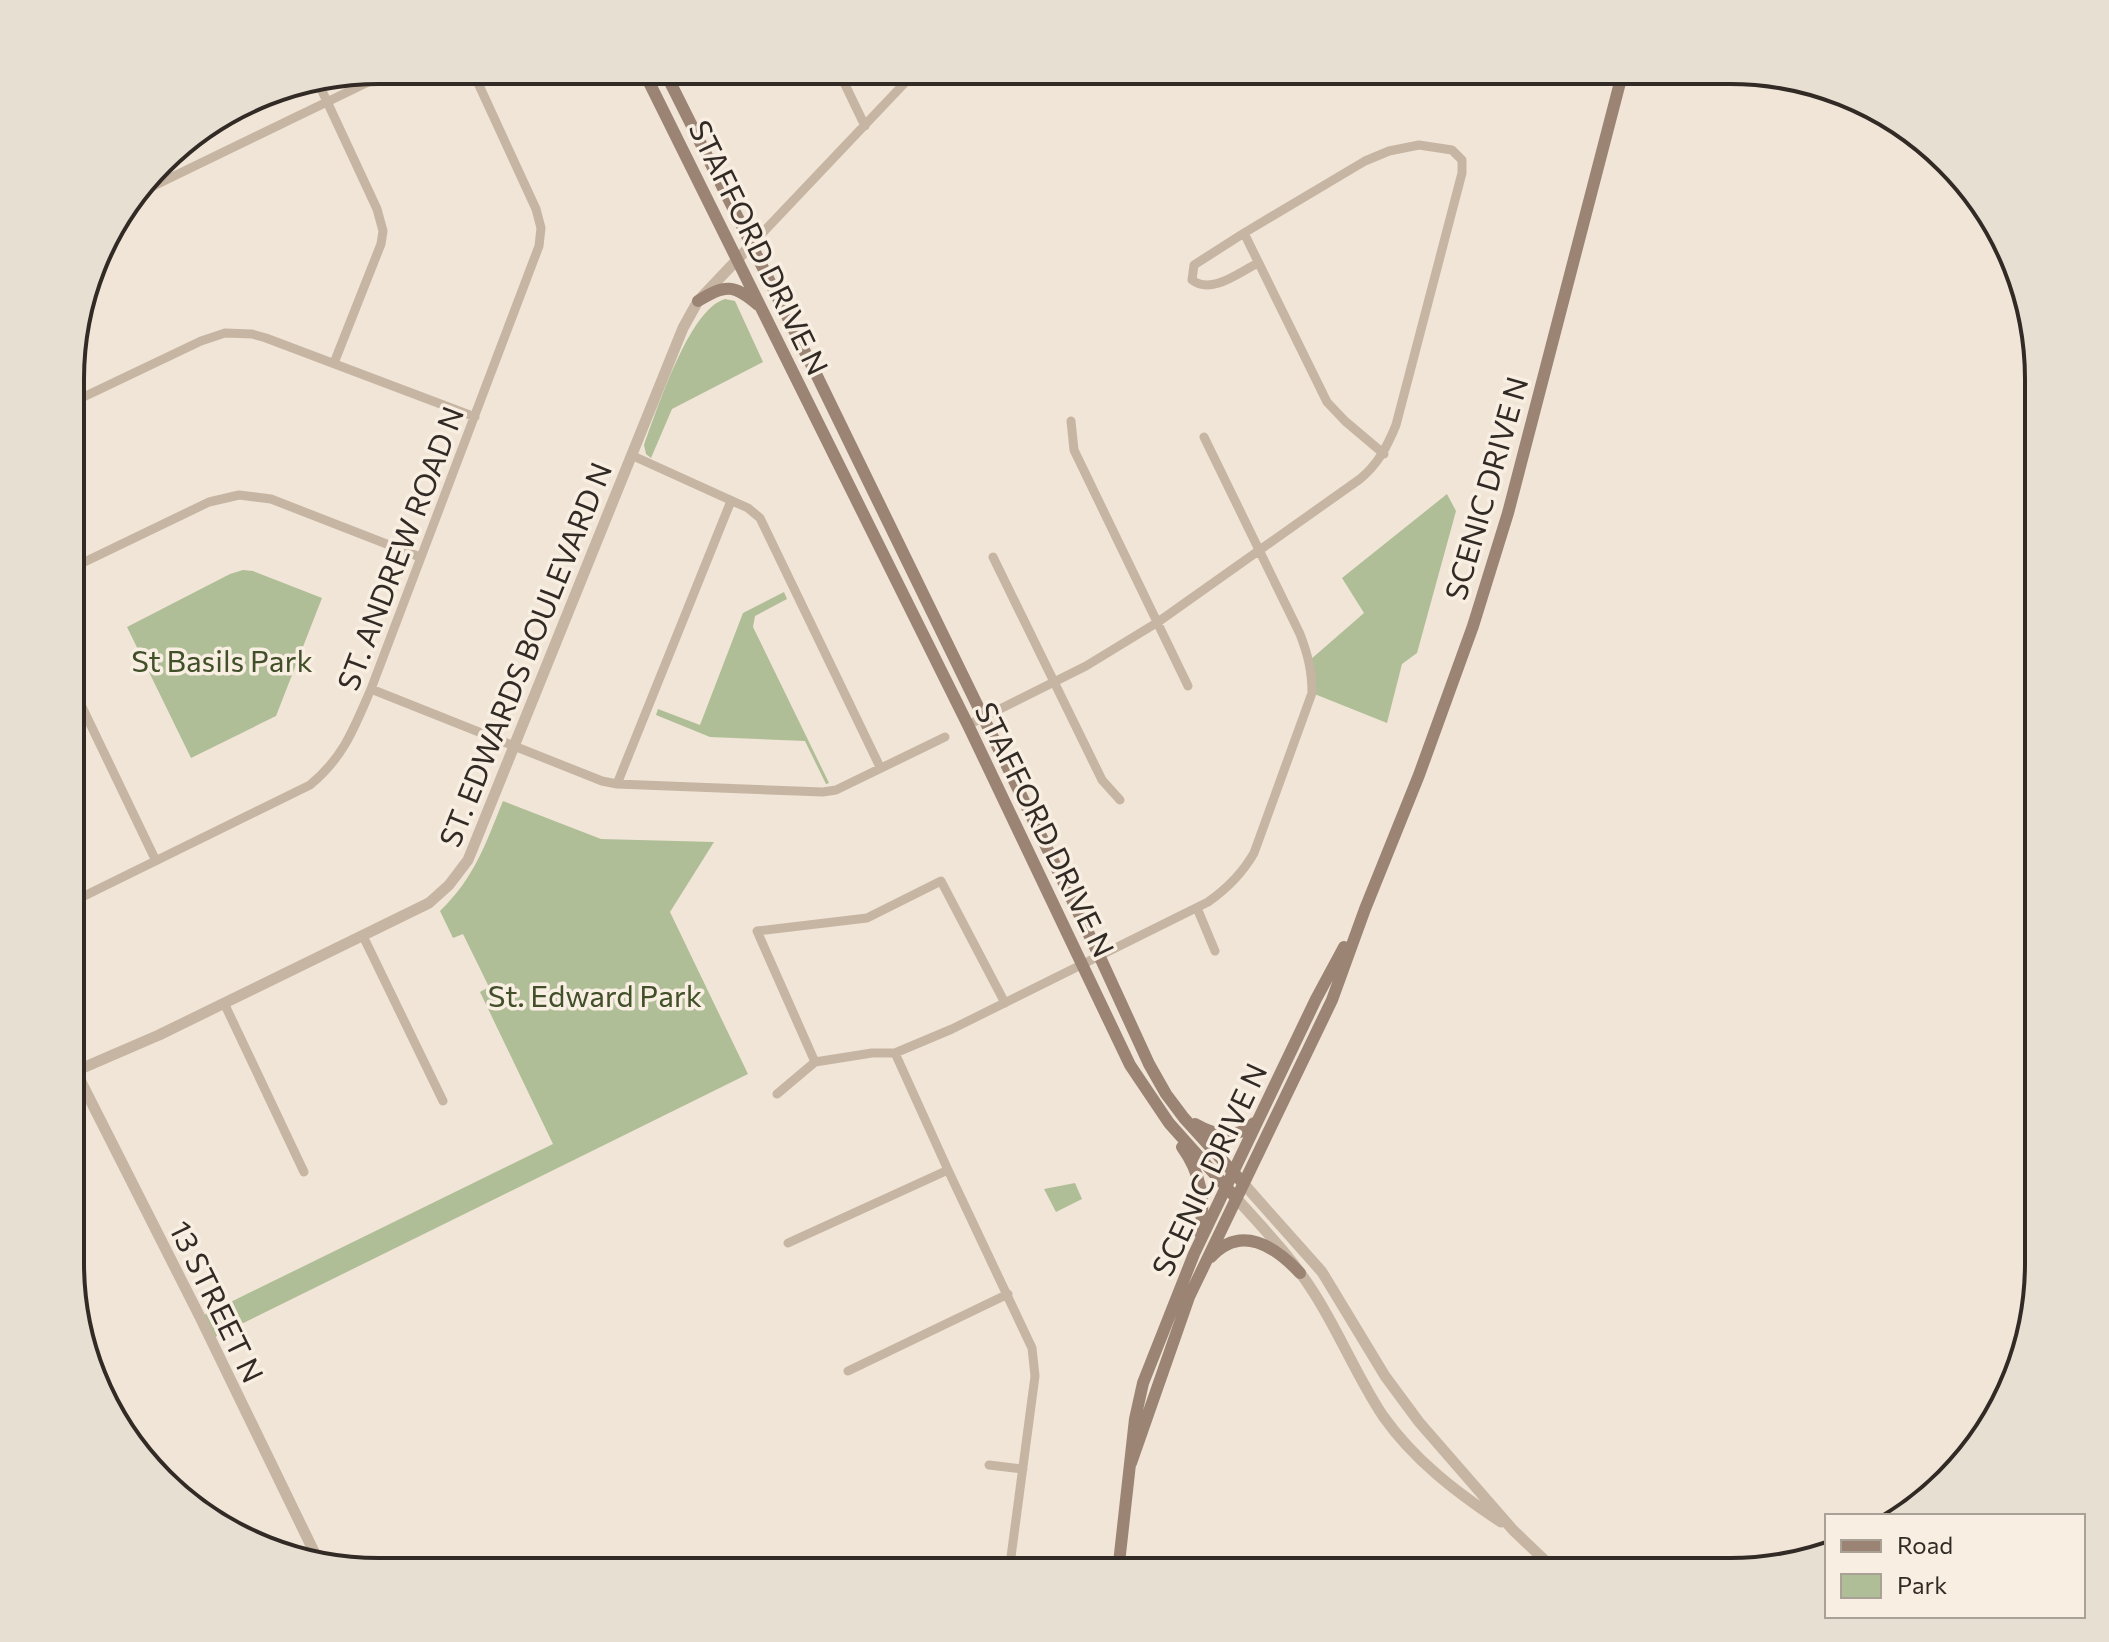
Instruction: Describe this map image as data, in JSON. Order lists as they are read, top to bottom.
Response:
{
  "streets": {
    "main road": ["STAFFORD DRIVE N", "SCENIC DRIVE N"],
    "street": ["ST. ANDREW ROAD N", "ST. EDWARDS BOULEVARD N", "13 STREET N"]
  },
  "crossings": [
    ["STAFFORD DRIVE N", "SCENIC DRIVE N"],
    ["STAFFORD DRIVE N", "ST. EDWARDS BOULEVARD N"]
  ],
  "parks": ["St Basils Park", "St. Edward Park"],
  "legend": ["Road", "Park"]
}
